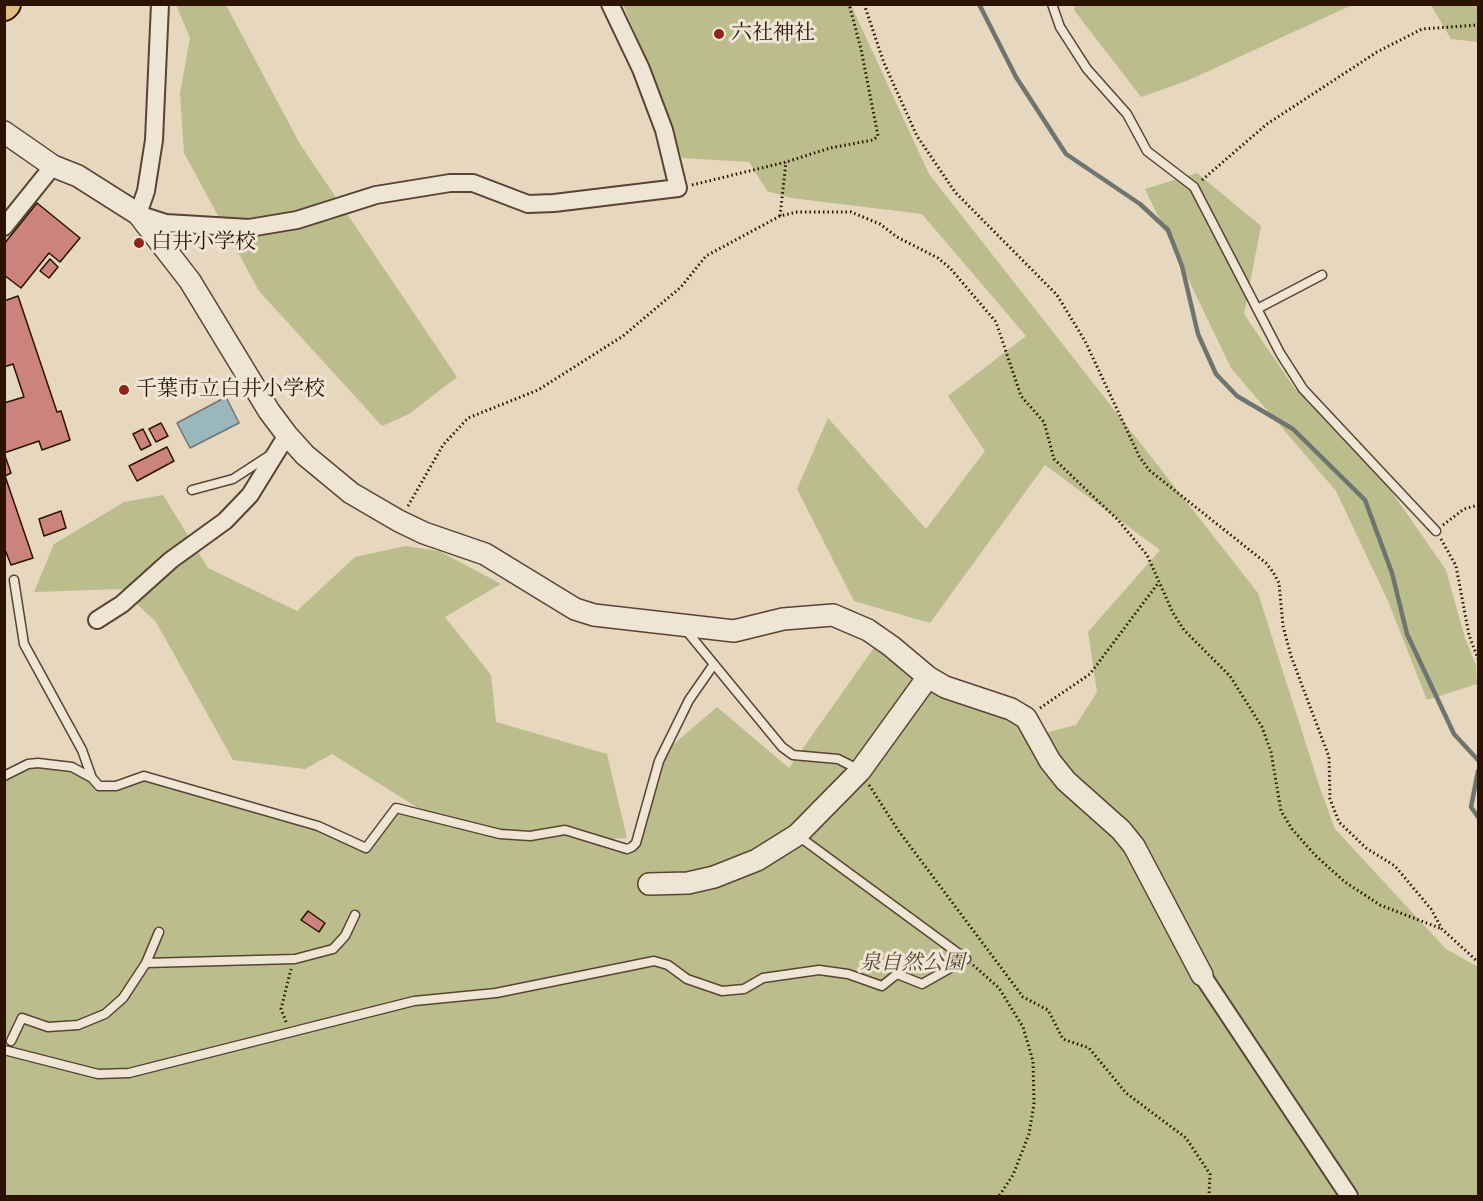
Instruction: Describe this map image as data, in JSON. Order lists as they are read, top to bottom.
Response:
{
  "parks": ["泉自然公園"],
  "places": ["六社神社", "白井小学校", "千葉市立白井小学校"]
}
